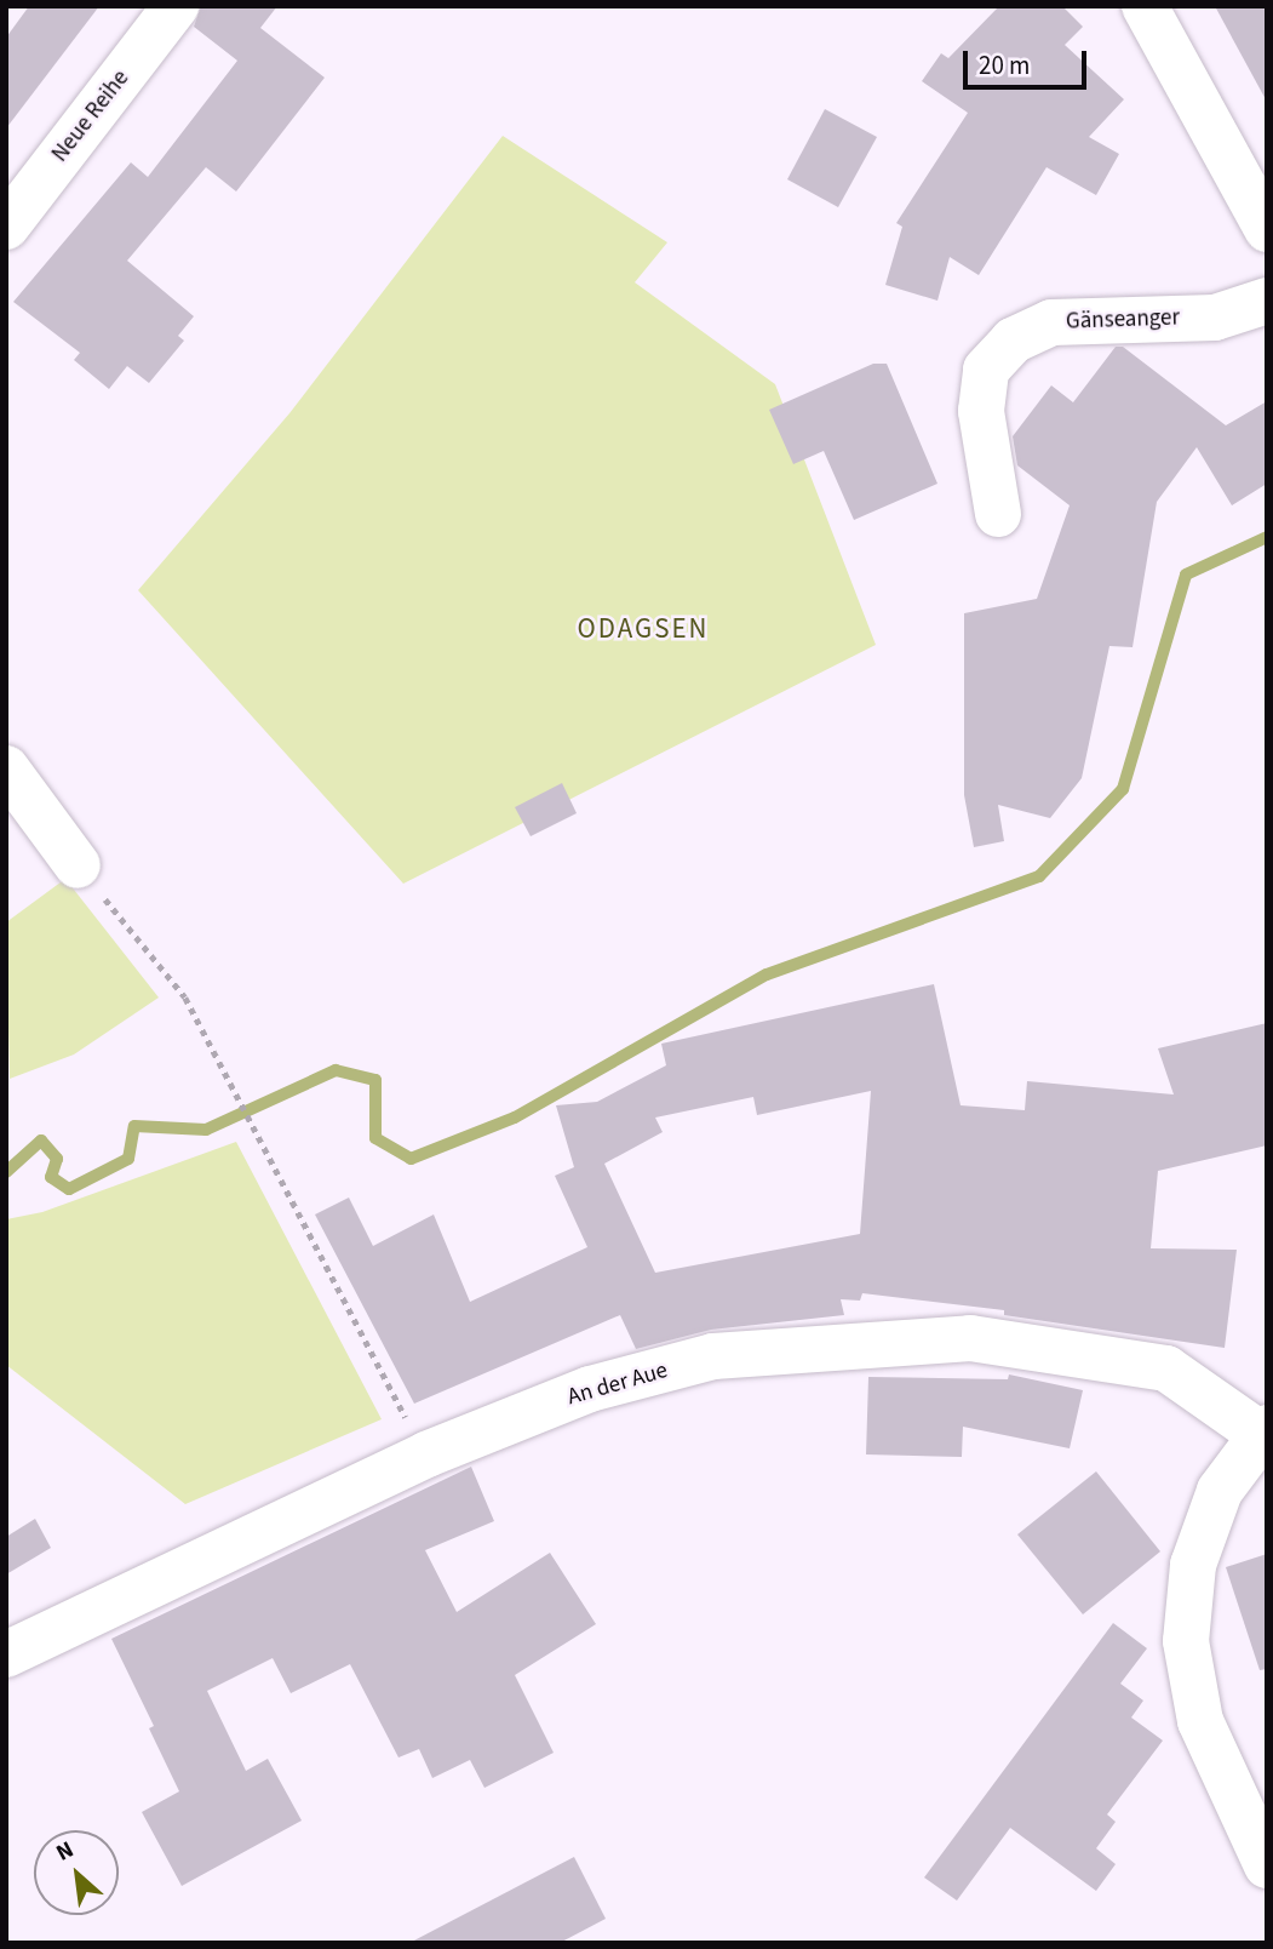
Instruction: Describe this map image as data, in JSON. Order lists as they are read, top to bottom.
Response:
{
  "streets": {
    "street": ["Neue Reihe", "Gänseanger", "An der Aue"]
  },
  "districts": ["ODAGSEN"],
  "scale_bar": "20 m",
  "north": "top left"
}
